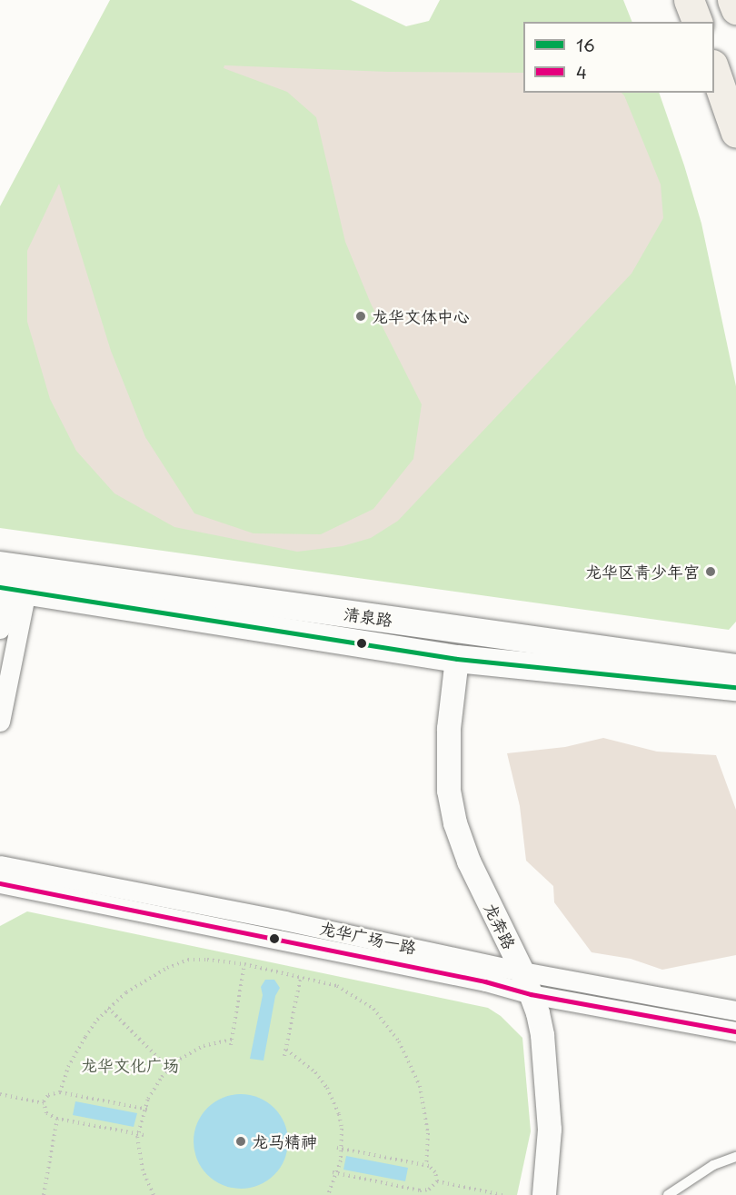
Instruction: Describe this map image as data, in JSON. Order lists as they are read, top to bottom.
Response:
{
  "streets": {
    "main road": ["清泉路"],
    "street": ["龙奔路", "龙华广场一路"]
  },
  "crossings": [
    ["清泉路", "龙奔路"],
    ["龙奔路", "龙华广场一路"]
  ],
  "parks": ["龙华文化广场"],
  "places": ["龙华文体中心", "龙华区青少年宫", "龙马精神"],
  "lines": ["transit line 16", "transit line 4"],
  "legend": ["16", "4"]
}
